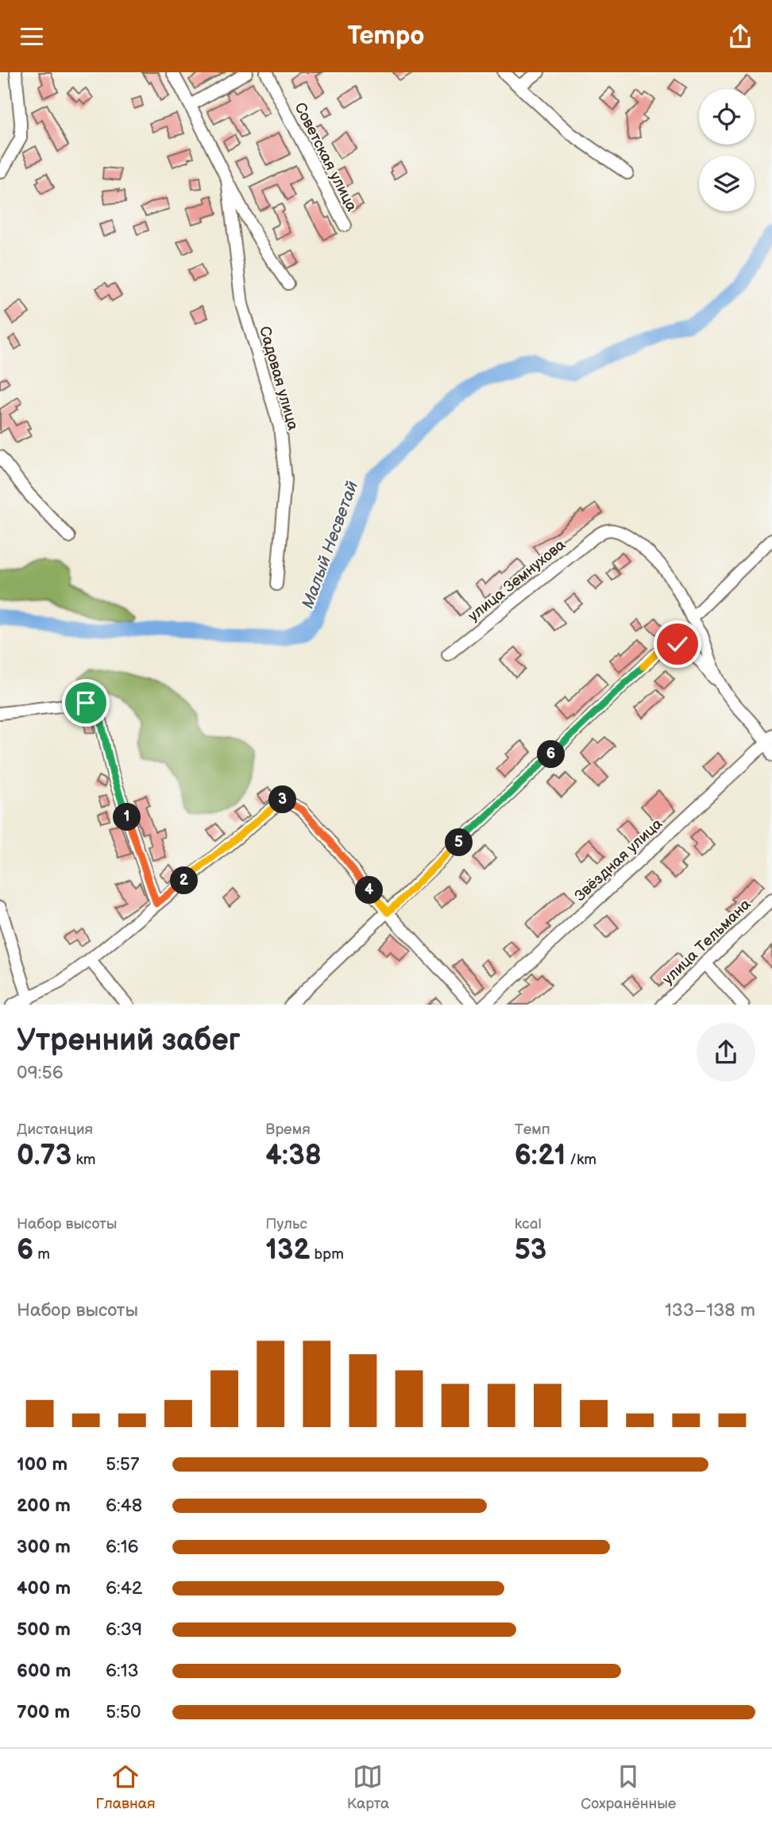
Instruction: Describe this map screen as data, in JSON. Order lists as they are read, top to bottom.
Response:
{
  "streets": {
    "street": [
      "Советская улица",
      "Садовая улица",
      "улица Земнухова",
      "Звёздная улица",
      "улица Тельмана"
    ]
  },
  "water": ["Малый Несветай"],
  "page": {
    "header": "Tempo",
    "pins": [
      "6",
      "3",
      "1",
      "5",
      "2",
      "4"
    ],
    "heading": ["Утренний забег", "09:56"],
    "stats": [
      ["Дистанция", "0.73 km"],
      ["Время", "4:38"],
      ["Темп", "6:21 /km"],
      ["Набор высоты", "6 m"],
      ["Пульс", "132 bpm"],
      ["kcal", "53"]
    ],
    "chart": ["Набор высоты", "133–138 m"],
    "list": [
      {
        "name": "100 m",
        "note": "5:57"
      },
      {
        "name": "200 m",
        "note": "6:48"
      },
      {
        "name": "300 m",
        "note": "6:16"
      },
      {
        "name": "400 m",
        "note": "6:42"
      },
      {
        "name": "500 m",
        "note": "6:39"
      },
      {
        "name": "600 m",
        "note": "6:13"
      },
      {
        "name": "700 m",
        "note": "5:50"
      }
    ],
    "tabs": ["Главная", "Карта", "Сохранённые"]
  }
}
